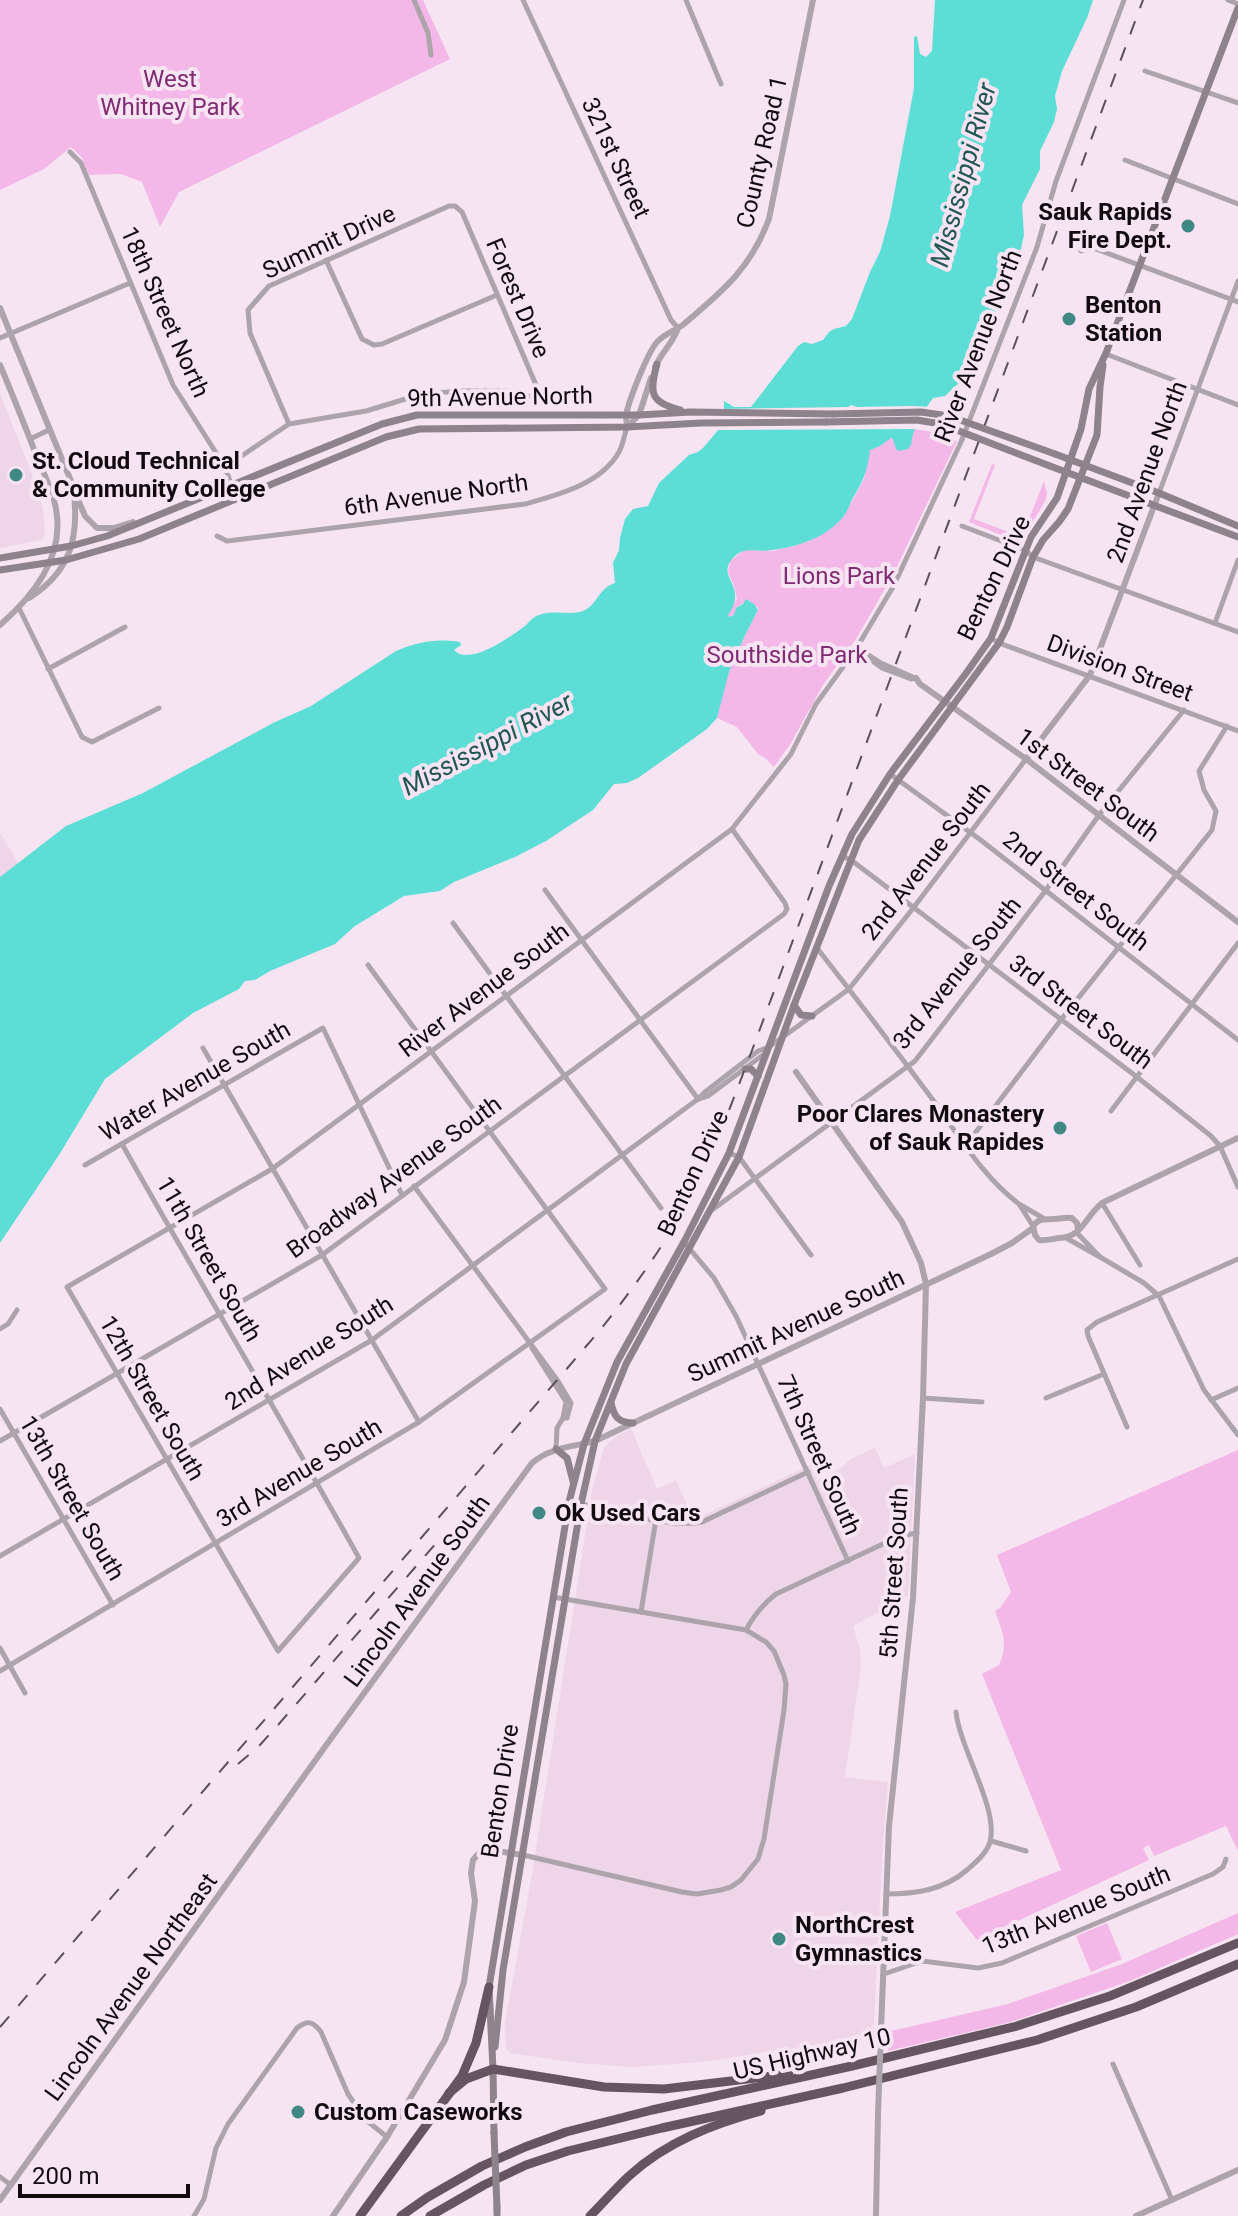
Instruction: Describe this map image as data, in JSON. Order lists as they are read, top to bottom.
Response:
{
  "streets": {
    "highway": ["US Highway 10"],
    "main road": ["9th Avenue North", "Benton Drive"],
    "street": [
      "County Road 1",
      "321st Street",
      "Summit Drive",
      "Forest Drive",
      "18th Street North",
      "River Avenue North",
      "2nd Avenue North",
      "6th Avenue North",
      "Division Street",
      "1st Street South",
      "2nd Avenue South",
      "2nd Street South",
      "3rd Avenue South",
      "River Avenue South",
      "3rd Street South",
      "Water Avenue South",
      "Broadway Avenue South",
      "11th Street South",
      "Summit Avenue South",
      "12th Street South",
      "7th Street South",
      "13th Street South",
      "5th Street South",
      "Lincoln Avenue South",
      "13th Avenue South",
      "Lincoln Avenue Northeast"
    ]
  },
  "crossings": [
    ["County Road 1", "321st Street"],
    ["County Road 1", "9th Avenue North"],
    ["Summit Drive", "Forest Drive"],
    ["18th Street North", "9th Avenue North"],
    ["River Avenue North", "1st Street South"],
    ["River Avenue North", "River Avenue South"],
    ["9th Avenue North", "2nd Avenue North"],
    ["9th Avenue North", "6th Avenue North"],
    ["9th Avenue North", "Benton Drive"],
    ["2nd Avenue North", "Division Street"],
    ["2nd Avenue North", "2nd Avenue South"],
    ["Benton Drive", "Division Street"],
    ["Benton Drive", "1st Street South"],
    ["Benton Drive", "2nd Avenue South"],
    ["Benton Drive", "2nd Street South"],
    ["Benton Drive", "3rd Avenue South"],
    ["Benton Drive", "3rd Street South"],
    ["Benton Drive", "Summit Avenue South"],
    ["Benton Drive", "7th Street South"],
    ["Benton Drive", "Lincoln Avenue South"],
    ["Division Street", "2nd Avenue South"],
    ["Division Street", "3rd Avenue South"],
    ["1st Street South", "2nd Avenue South"],
    ["1st Street South", "3rd Avenue South"],
    ["1st Street South", "River Avenue South"],
    ["2nd Avenue South", "2nd Street South"],
    ["2nd Avenue South", "3rd Avenue South"],
    ["2nd Avenue South", "3rd Street South"],
    ["2nd Avenue South", "11th Street South"],
    ["2nd Avenue South", "12th Street South"],
    ["2nd Avenue South", "13th Street South"],
    ["2nd Street South", "3rd Avenue South"],
    ["3rd Avenue South", "3rd Street South"],
    ["3rd Avenue South", "11th Street South"],
    ["3rd Avenue South", "12th Street South"],
    ["3rd Avenue South", "13th Street South"],
    ["3rd Avenue South", "5th Street South"],
    ["River Avenue South", "Water Avenue South"],
    ["River Avenue South", "Broadway Avenue South"],
    ["River Avenue South", "11th Street South"],
    ["River Avenue South", "12th Street South"],
    ["Water Avenue South", "11th Street South"],
    ["Broadway Avenue South", "11th Street South"],
    ["Broadway Avenue South", "12th Street South"],
    ["Broadway Avenue South", "13th Street South"],
    ["11th Street South", "12th Street South"],
    ["Summit Avenue South", "7th Street South"],
    ["Summit Avenue South", "5th Street South"],
    ["Summit Avenue South", "Lincoln Avenue South"],
    ["5th Street South", "13th Avenue South"],
    ["Lincoln Avenue South", "Lincoln Avenue Northeast"]
  ],
  "water": ["Mississippi River"],
  "parks": ["West Whitney Park", "Lions Park", "Southside Park"],
  "places": [
    "Sauk Rapids Fire Dept.",
    "Benton Station",
    "St. Cloud Technical & Community College",
    "Poor Clares Monastery of Sauk Rapides",
    "Ok Used Cars",
    "NorthCrest Gymnastics",
    "Custom Caseworks"
  ],
  "scale_bar": "200 m"
}
